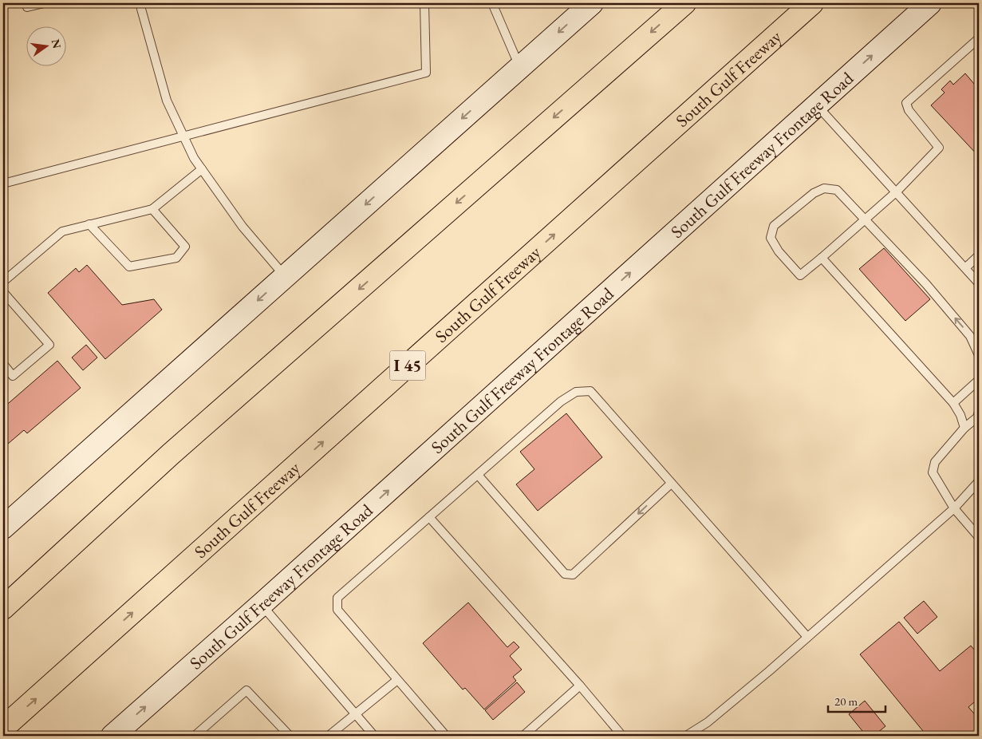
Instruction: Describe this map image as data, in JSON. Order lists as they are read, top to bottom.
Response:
{
  "streets": {
    "highway": ["South Gulf Freeway", "I 45"],
    "main road": ["South Gulf Freeway Frontage Road"]
  },
  "one_way": ["South Gulf Freeway Frontage Road"],
  "scale_bar": "20 m",
  "north": "right"
}
